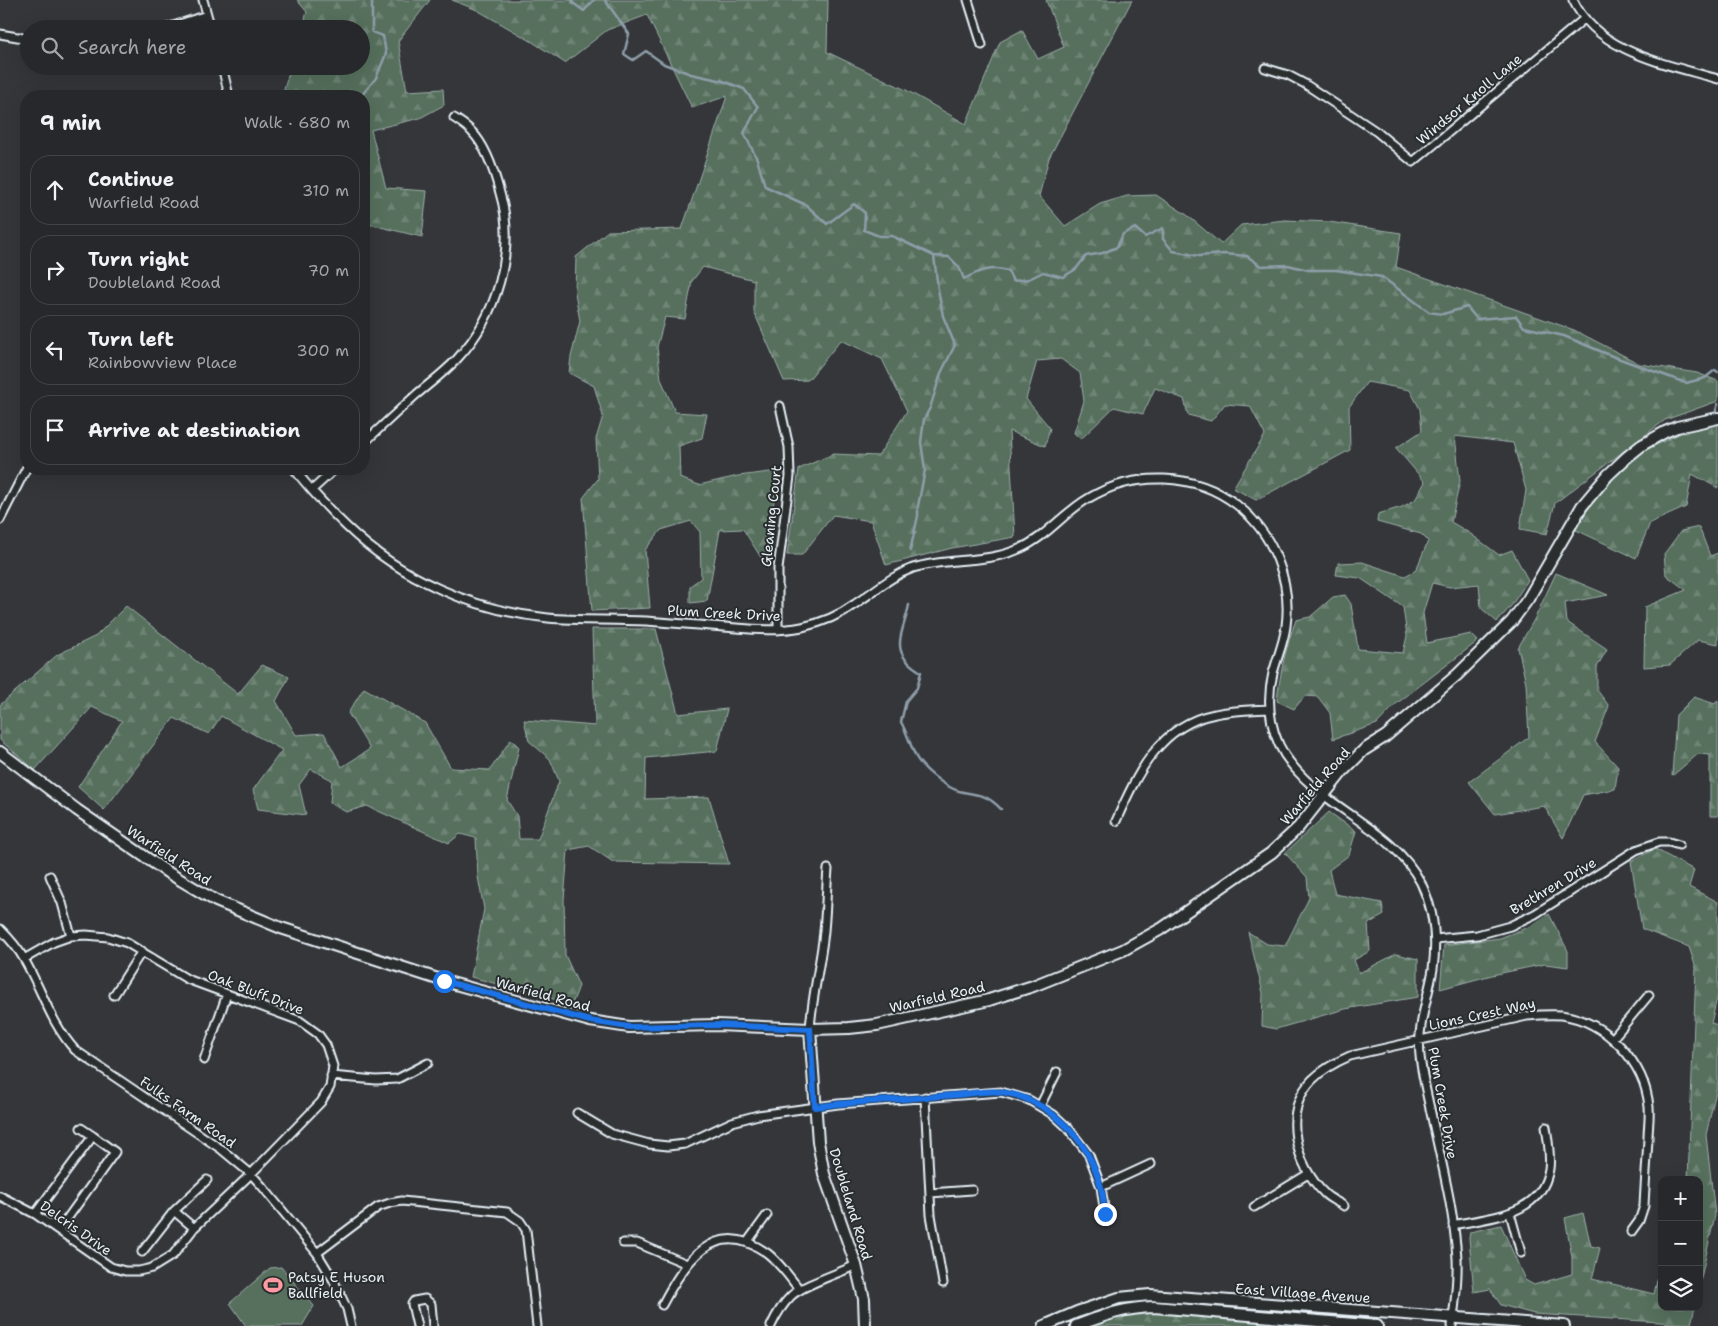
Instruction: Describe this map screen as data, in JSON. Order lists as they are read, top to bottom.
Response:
{
  "streets": {
    "street": [
      "Windsor Knoll Lane",
      "Gleaning Court",
      "Plum Creek Drive",
      "Warfield Road",
      "Brethren Drive",
      "Oak Bluff Drive",
      "Lions Crest Way",
      "Fulks Farm Road",
      "Doubleland Road",
      "Delcris Drive",
      "East Village Avenue"
    ]
  },
  "crossings": [
    ["Gleaning Court", "Plum Creek Drive"],
    ["Plum Creek Drive", "Warfield Road"],
    ["Plum Creek Drive", "Brethren Drive"],
    ["Plum Creek Drive", "Lions Crest Way"],
    ["Plum Creek Drive", "East Village Avenue"],
    ["Warfield Road", "Doubleland Road"],
    ["Oak Bluff Drive", "Fulks Farm Road"],
    ["Oak Bluff Drive", "Delcris Drive"],
    ["Fulks Farm Road", "Delcris Drive"]
  ],
  "places": {
    "sports": ["Patsy E Huson Ballfield"]
  },
  "page": {
    "search": "Search here",
    "heading": ["9 min", "Walk · 680 m"],
    "list": [
      ["Continue", "Warfield Road", "310 m"],
      ["Turn right", "Doubleland Road", "70 m"],
      ["Turn left", "Rainbowview Place", "300 m"],
      "Arrive at destination"
    ],
    "map_buttons": ["+", "−"]
  }
}
